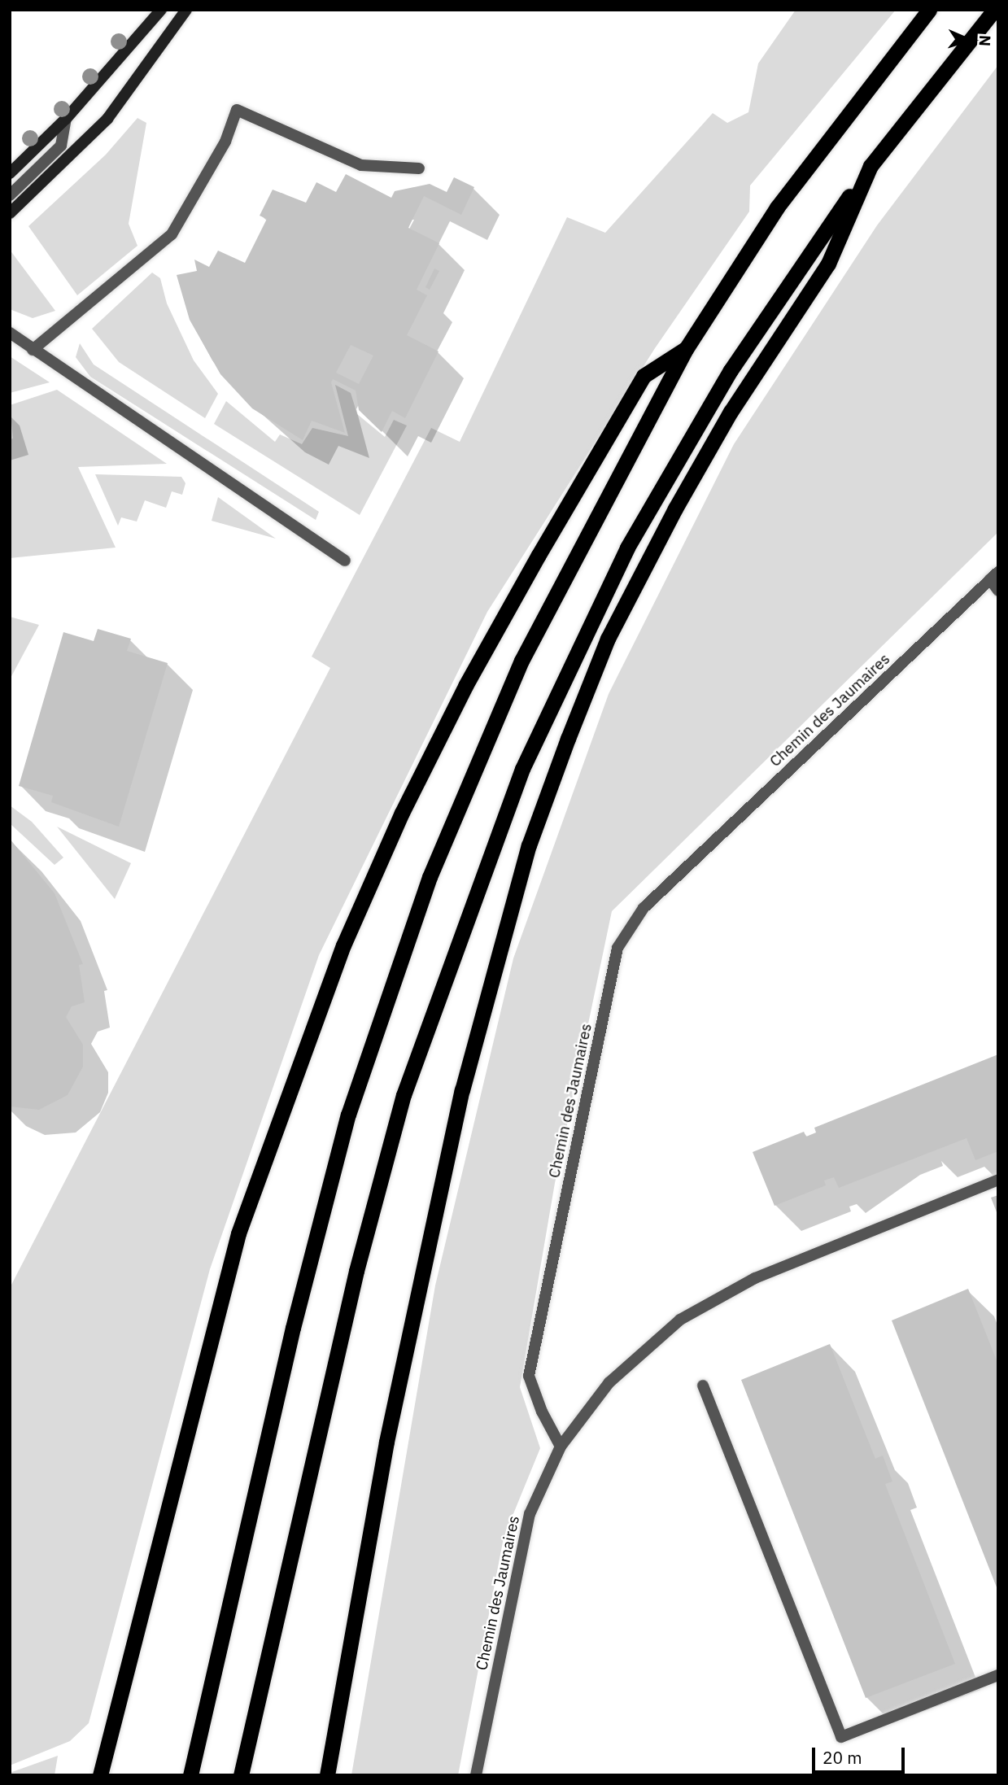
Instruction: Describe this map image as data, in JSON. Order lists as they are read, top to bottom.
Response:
{
  "streets": {
    "street": ["Chemin des Jaumaires"]
  },
  "scale_bar": "20 m",
  "north": "right"
}
